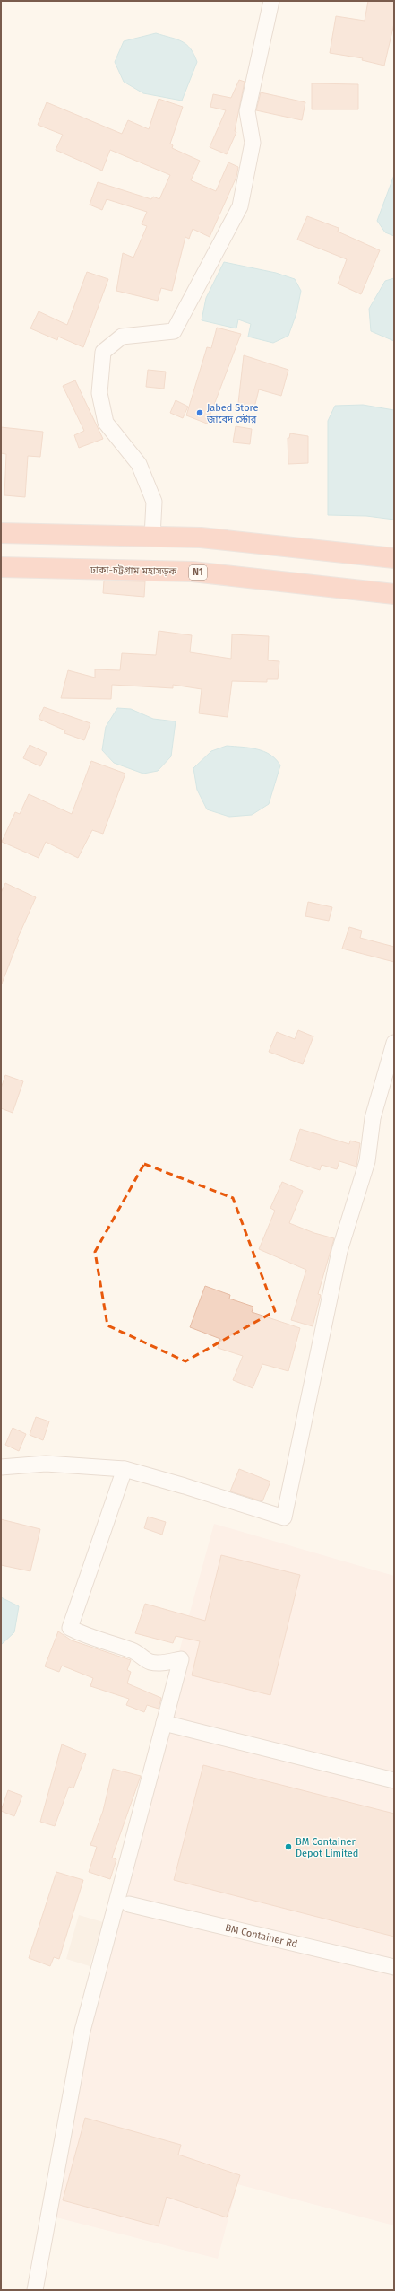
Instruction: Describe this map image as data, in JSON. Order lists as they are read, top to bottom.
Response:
{
  "streets": {
    "highway": ["ঢাকা-চট্টগ্রাম মহাসড়ক", "N1"],
    "street": ["BM Container Rd"]
  },
  "places": ["Jabed Store জাবেদ স্টোর", "BM Container Depot Limited"]
}
